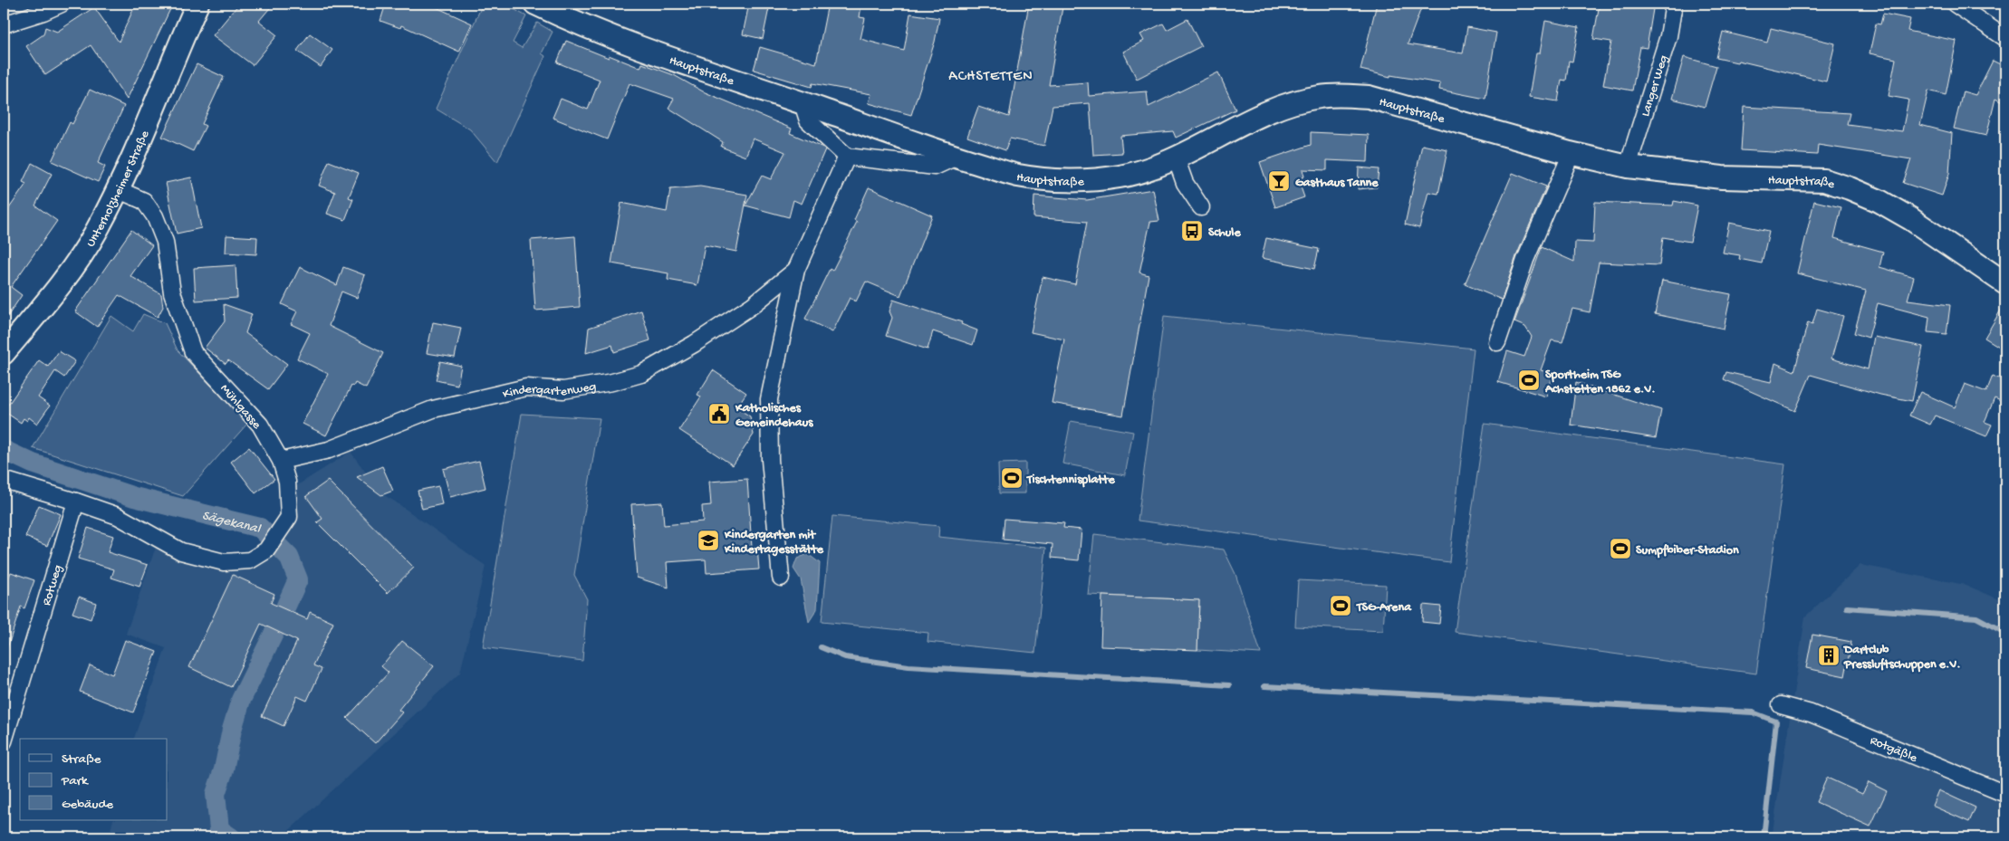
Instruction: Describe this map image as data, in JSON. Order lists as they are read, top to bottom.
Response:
{
  "streets": {
    "street": [
      "Hauptstraße",
      "Langer Weg",
      "Unterholzheimer Straße",
      "Kindergartenweg",
      "Mühlgasse",
      "Rotweg",
      "Rotgäßle"
    ]
  },
  "crossings": [
    ["Hauptstraße", "Langer Weg"],
    ["Unterholzheimer Straße", "Mühlgasse"],
    ["Kindergartenweg", "Mühlgasse"],
    ["Mühlgasse", "Rotweg"]
  ],
  "districts": ["ACHSTETTEN"],
  "water": ["Sägekanal"],
  "places": {
    "bar": ["Gasthaus Tanne"],
    "bus stop": ["Schule"],
    "sports": [
      "Sportheim TSG Achstetten 1862 e.V.",
      "Tischtennisplatte",
      "Sumpfbiber-Stadion",
      "TSG-Arena"
    ],
    "public building": ["Katholisches Gemeindehaus"],
    "school or university": ["Kindergarten mit Kindertagesstätte"],
    "building": ["Dartclub Pressluftschuppen e.V."]
  },
  "legend": ["Straße", "Park", "Gebäude"]
}
